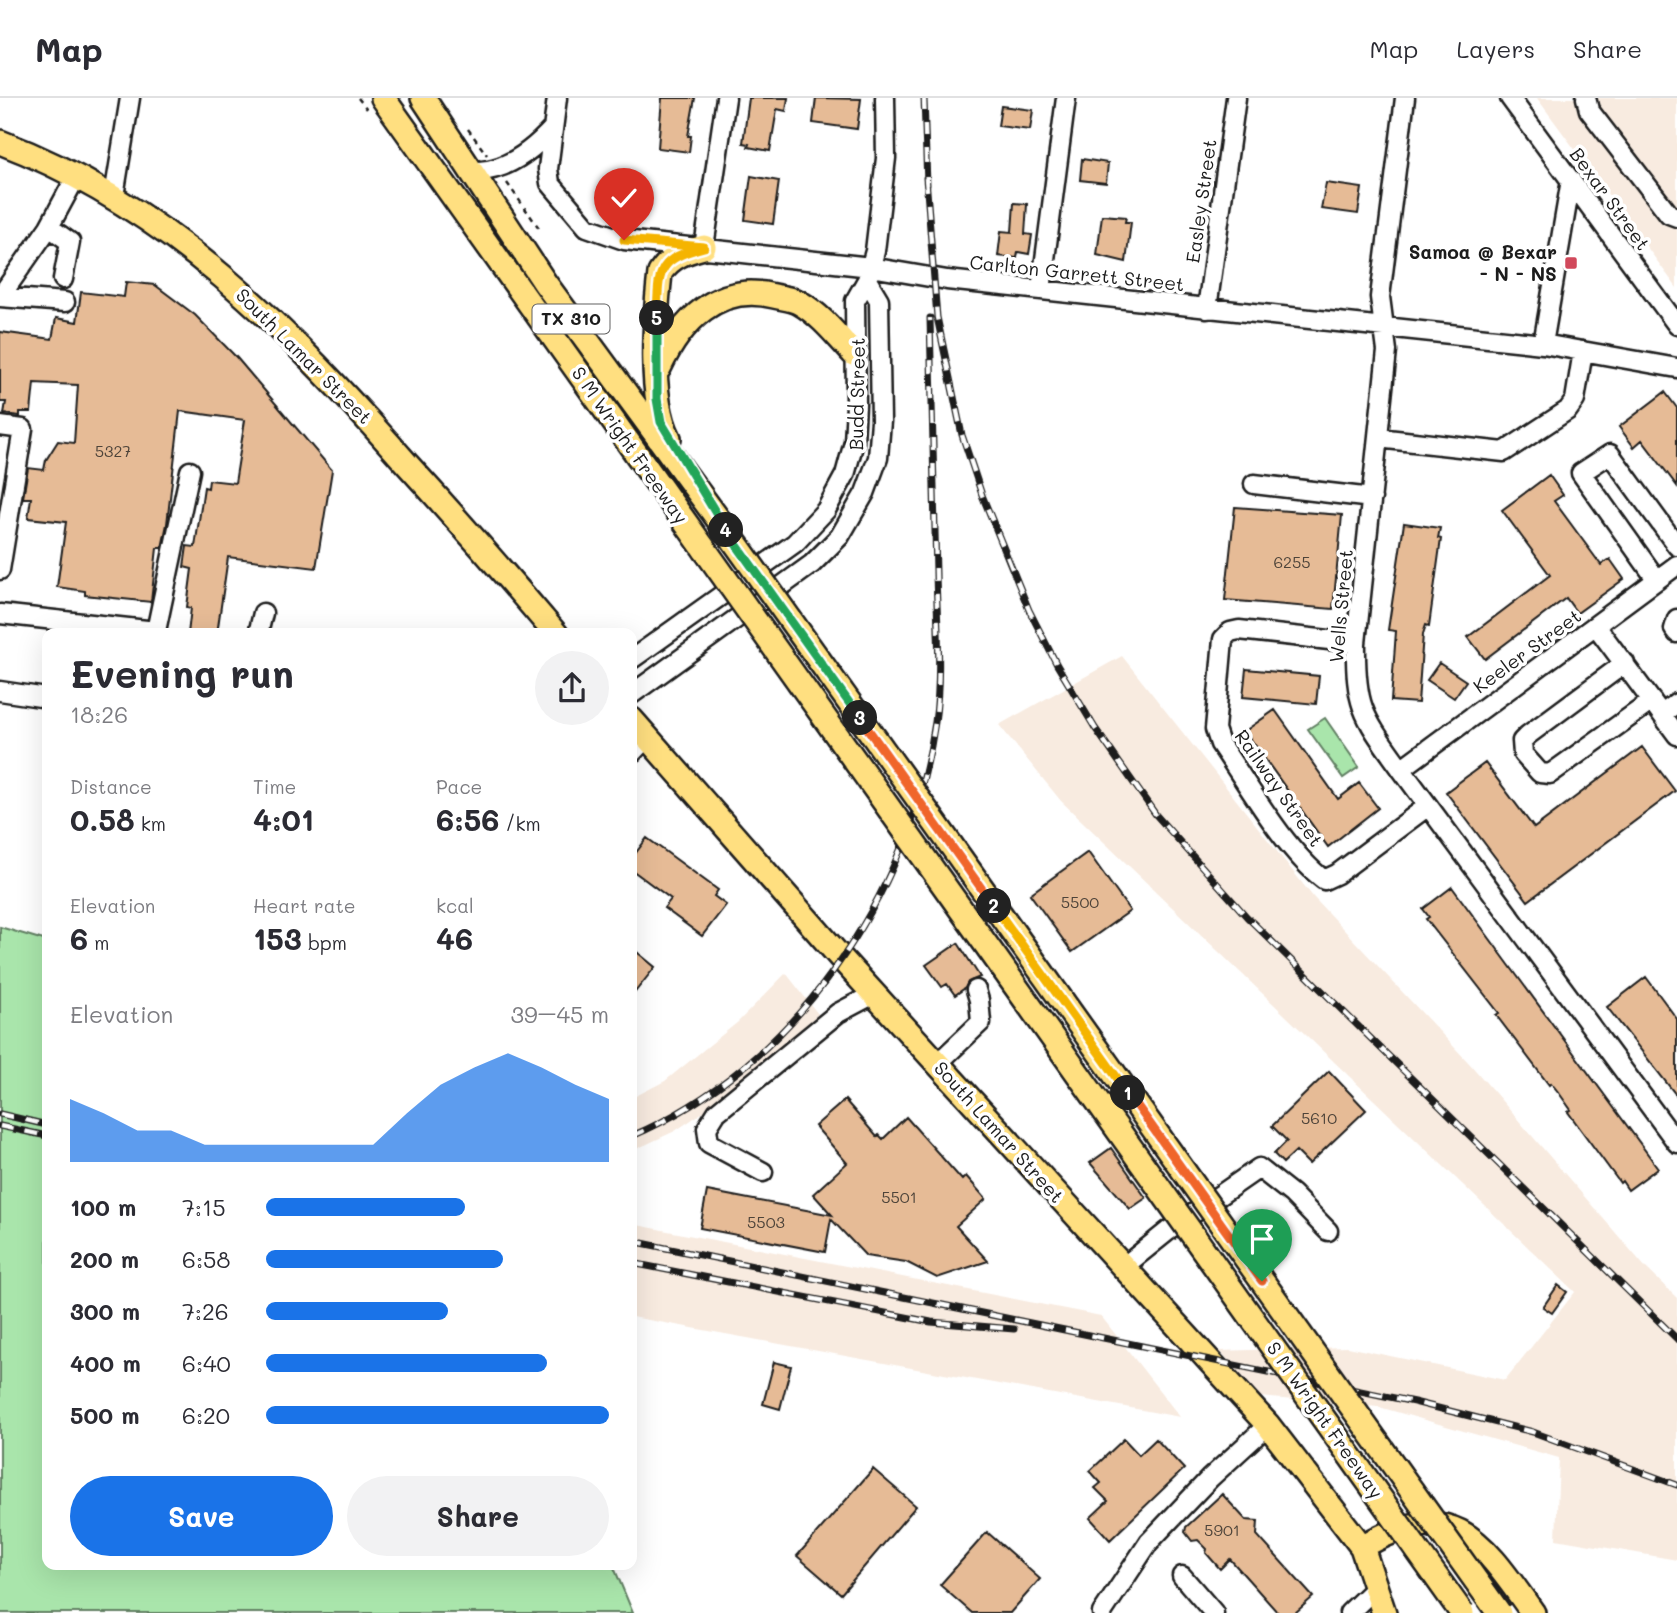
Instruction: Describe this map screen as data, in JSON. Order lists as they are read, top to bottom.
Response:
{
  "streets": {
    "main road": ["TX 310", "South Lamar Street", "S M Wright Freeway"],
    "street": [
      "Bexar Street",
      "Easley Street",
      "Carlton Garrett Street",
      "Budd Street",
      "Wells Street",
      "Keeler Street",
      "Railway Street"
    ]
  },
  "crossings": [
    ["Easley Street", "Carlton Garrett Street"],
    ["Carlton Garrett Street", "Budd Street"],
    ["Carlton Garrett Street", "Wells Street"],
    ["Wells Street", "Keeler Street"],
    ["Wells Street", "Railway Street"]
  ],
  "places": {
    "transit": ["Samoa @ Bexar - N - NS"]
  },
  "house_numbers": [
    "5327",
    "6255",
    "5500",
    "5610",
    "5501",
    "5503",
    "5901"
  ],
  "page": {
    "header": "Map",
    "nav": ["Map", "Layers", "Share"],
    "pins": [
      "5",
      "4",
      "3",
      "2",
      "1"
    ],
    "heading": ["Evening run", "18:26"],
    "stats": [
      ["Distance", "0.58 km"],
      ["Time", "4:01"],
      ["Pace", "6:56 /km"],
      ["Elevation", "6 m"],
      ["Heart rate", "153 bpm"],
      ["kcal", "46"]
    ],
    "chart": ["Elevation", "39–45 m"],
    "list": [
      {
        "name": "100 m",
        "note": "7:15"
      },
      {
        "name": "200 m",
        "note": "6:58"
      },
      {
        "name": "300 m",
        "note": "7:26"
      },
      {
        "name": "400 m",
        "note": "6:40"
      },
      {
        "name": "500 m",
        "note": "6:20"
      }
    ],
    "buttons": ["Save", "Share"]
  }
}
